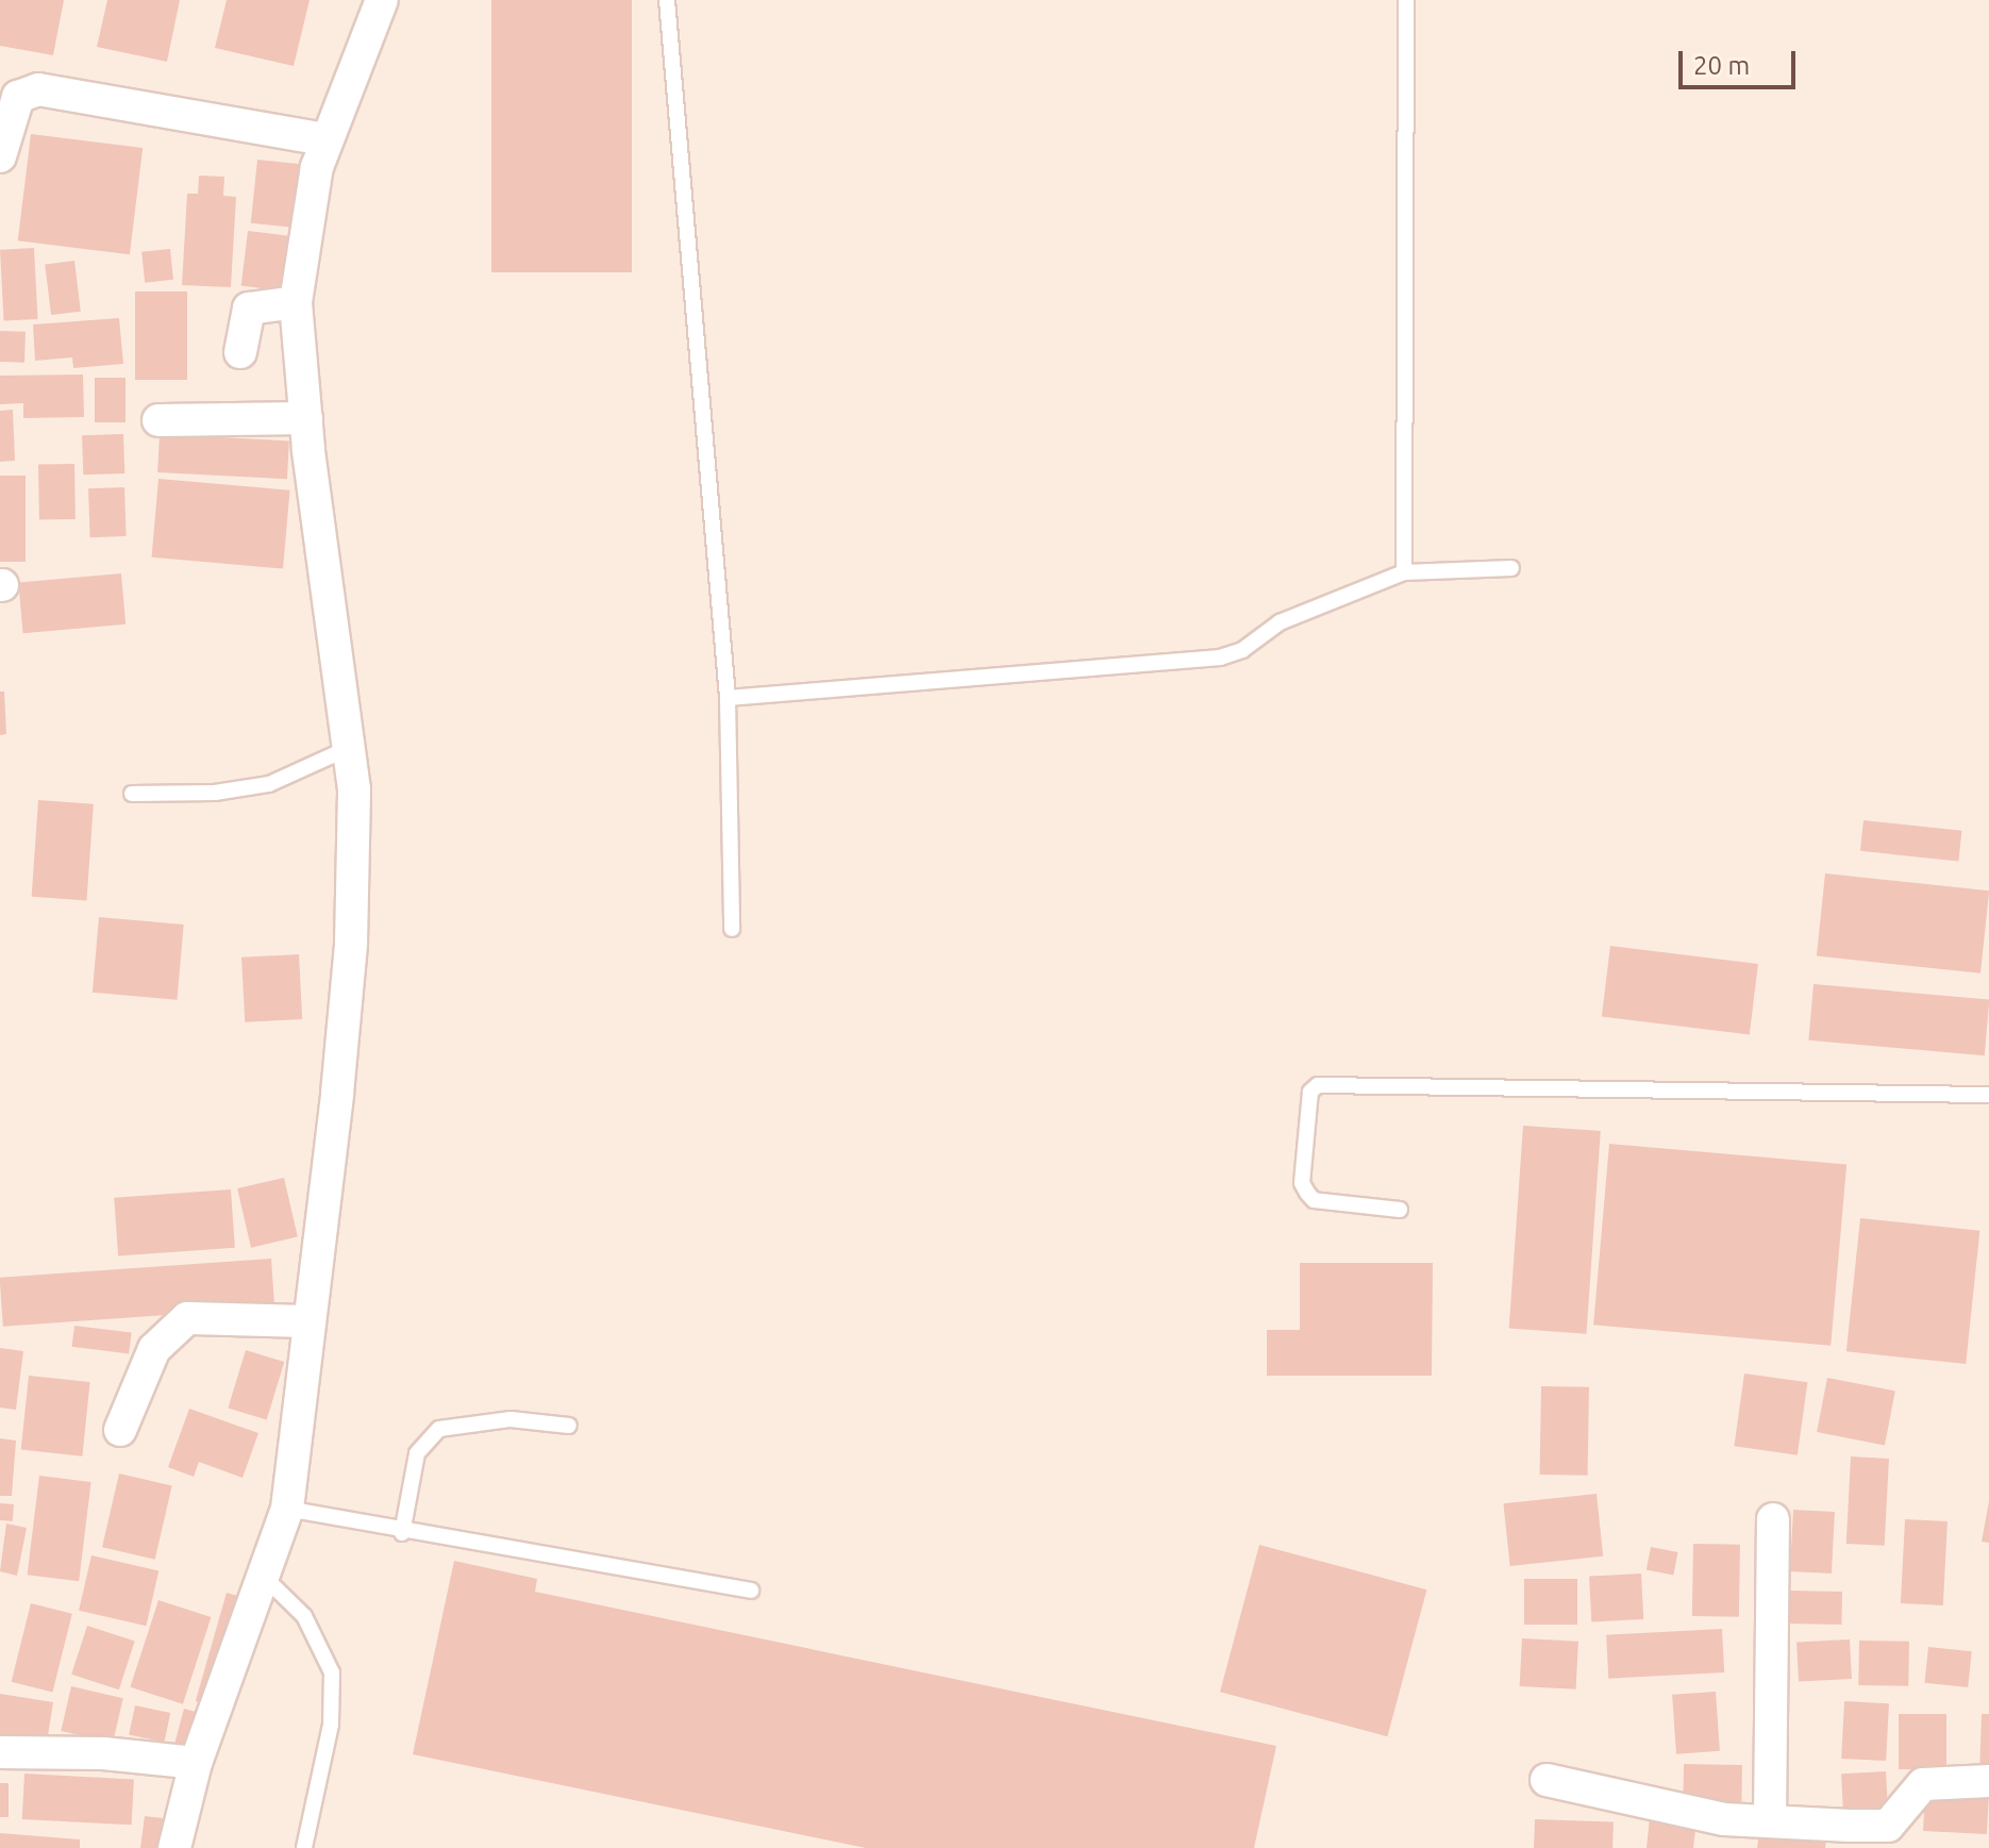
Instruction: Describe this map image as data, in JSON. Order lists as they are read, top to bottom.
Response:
{
  "scale_bar": "20 m"
}
